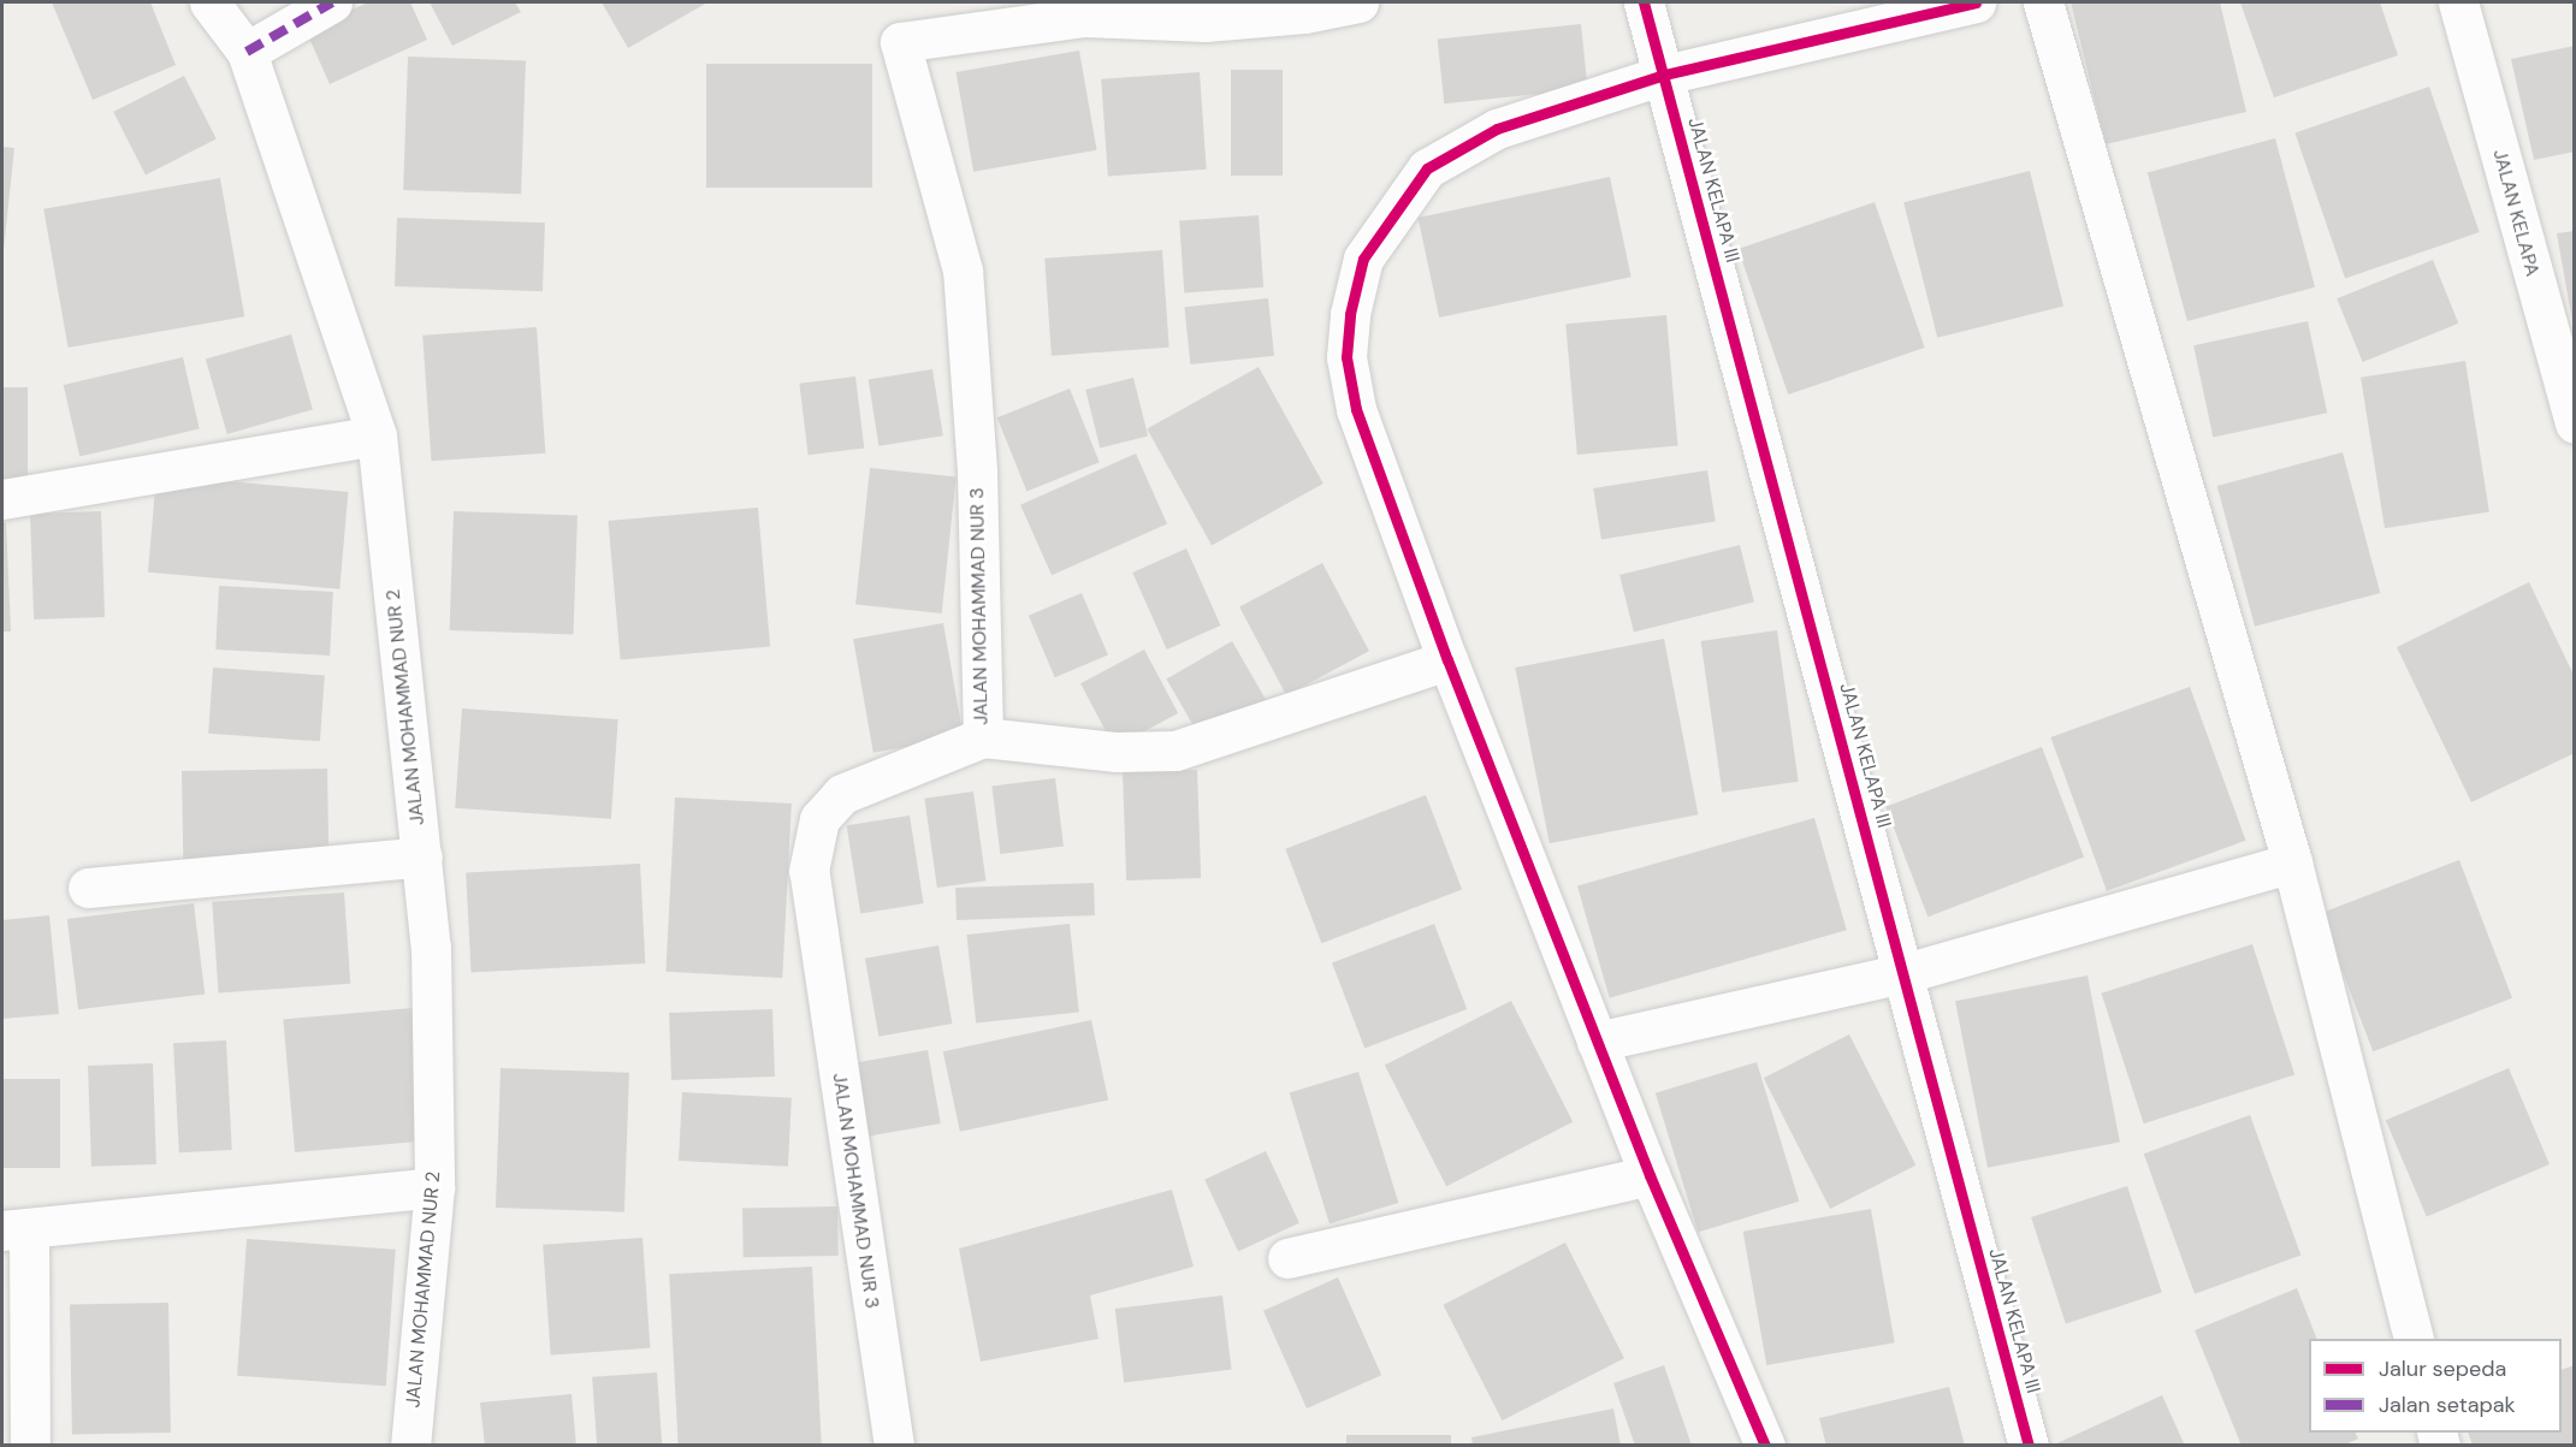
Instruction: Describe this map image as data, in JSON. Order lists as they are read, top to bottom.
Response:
{
  "streets": {
    "street": [
      "JALAN KELAPA III",
      "JALAN KELAPA",
      "JALAN MOHAMMAD NUR 3",
      "JALAN MOHAMMAD NUR 2"
    ]
  },
  "legend": ["Jalur sepeda", "Jalan setapak"]
}
